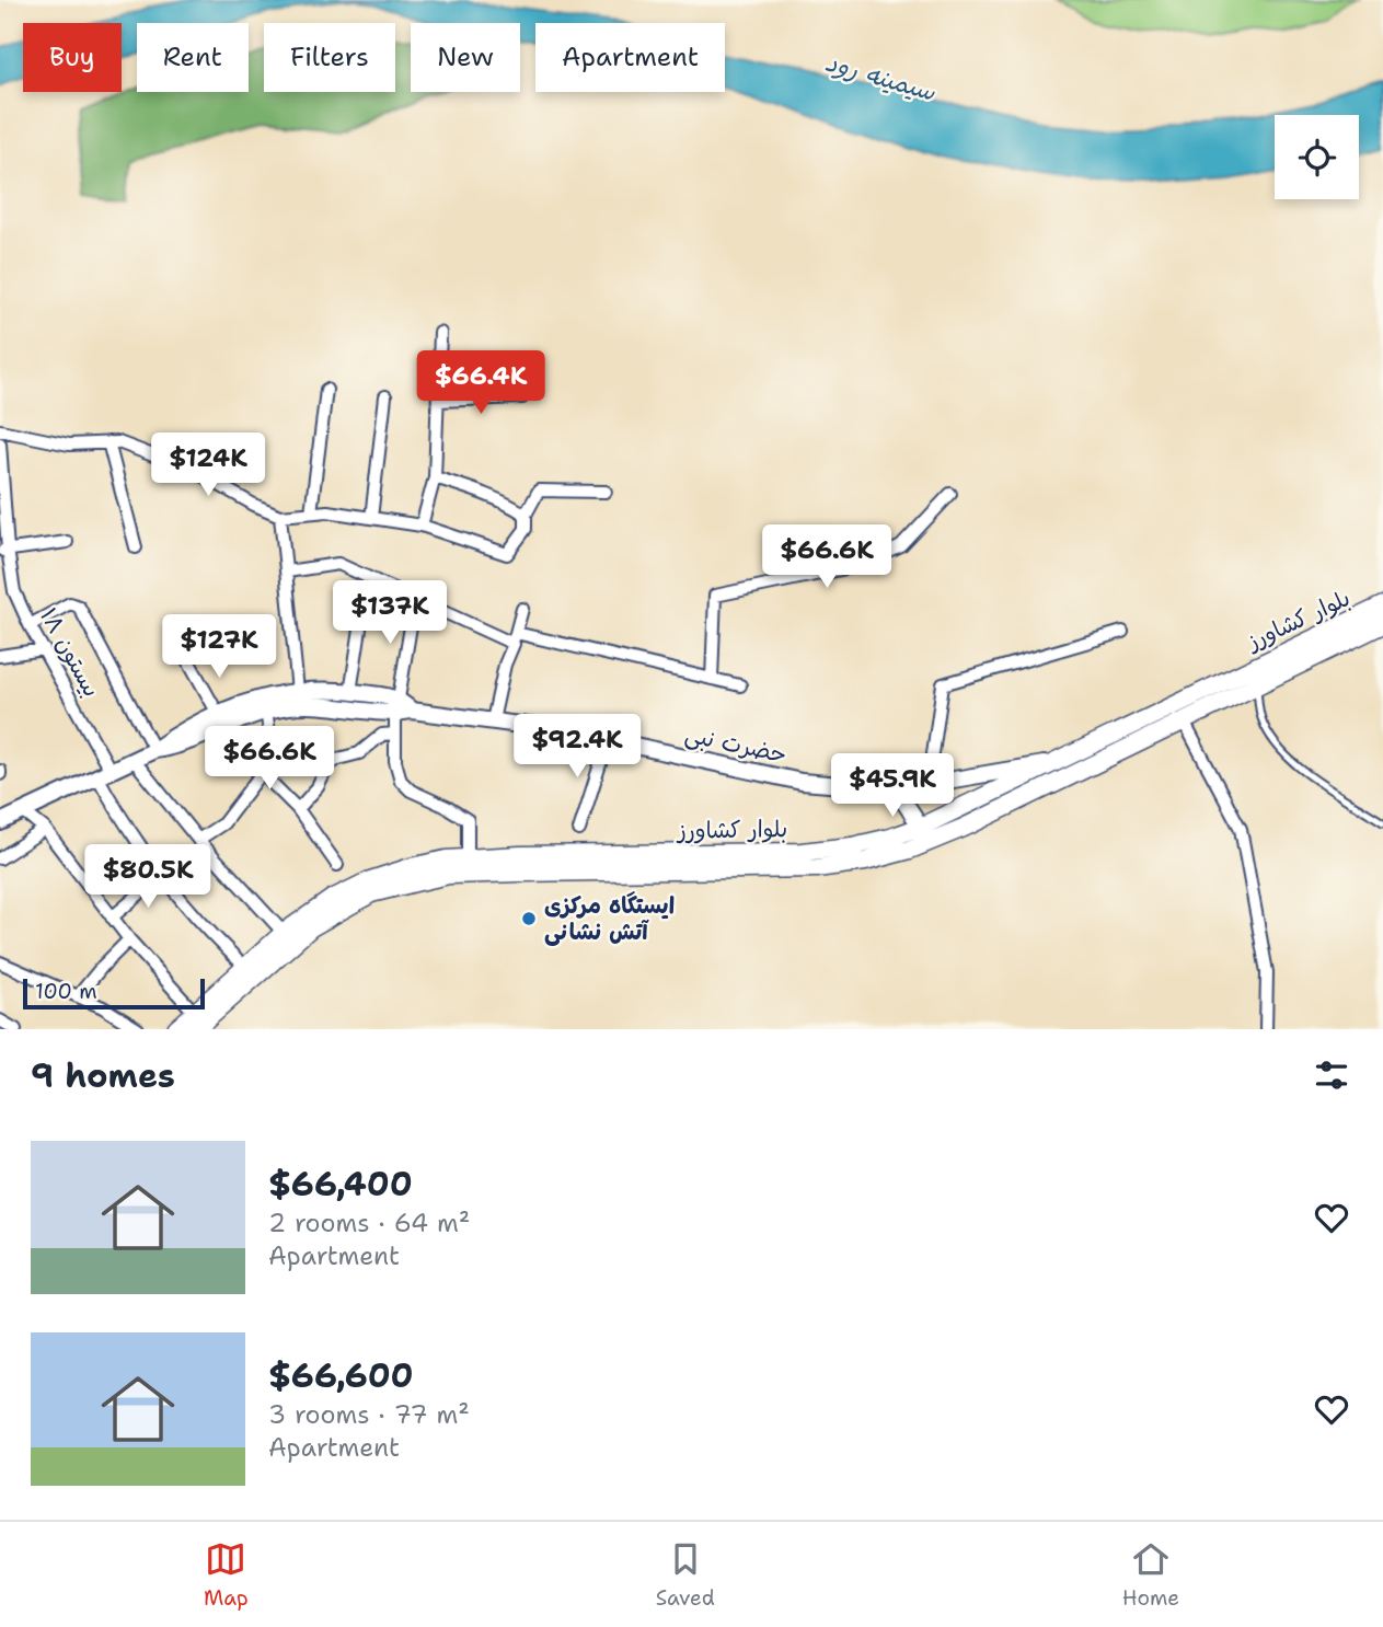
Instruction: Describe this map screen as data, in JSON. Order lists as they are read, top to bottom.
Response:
{
  "streets": {
    "main road": ["بلوار کشاورز"],
    "street": ["بیستون ۱۸", "حضرت نبی"]
  },
  "crossings": [
    ["بلوار کشاورز", "بیستون ۱۸"],
    ["بلوار کشاورز", "حضرت نبی"]
  ],
  "water": ["سیمینه رود"],
  "places": ["ایستگاه مرکزی آتش نشانی"],
  "scale_bar": "100 m",
  "page": {
    "chip": [
      "Buy",
      "Rent",
      "Filters",
      "New",
      "Apartment"
    ],
    "price": [
      "$66.4K",
      "$124K",
      "$66.6K",
      "$137K",
      "$127K",
      "$92.4K",
      "$66.6K",
      "$45.9K",
      "$80.5K"
    ],
    "scale": "100 m",
    "heading": "9 homes",
    "list": [
      {
        "name": "$66,400",
        "note": "2 rooms · 64 m² · Apartment"
      },
      {
        "name": "$66,600",
        "note": "3 rooms · 77 m² · Apartment"
      }
    ],
    "tabs": ["Map", "Saved", "Home"]
  }
}
